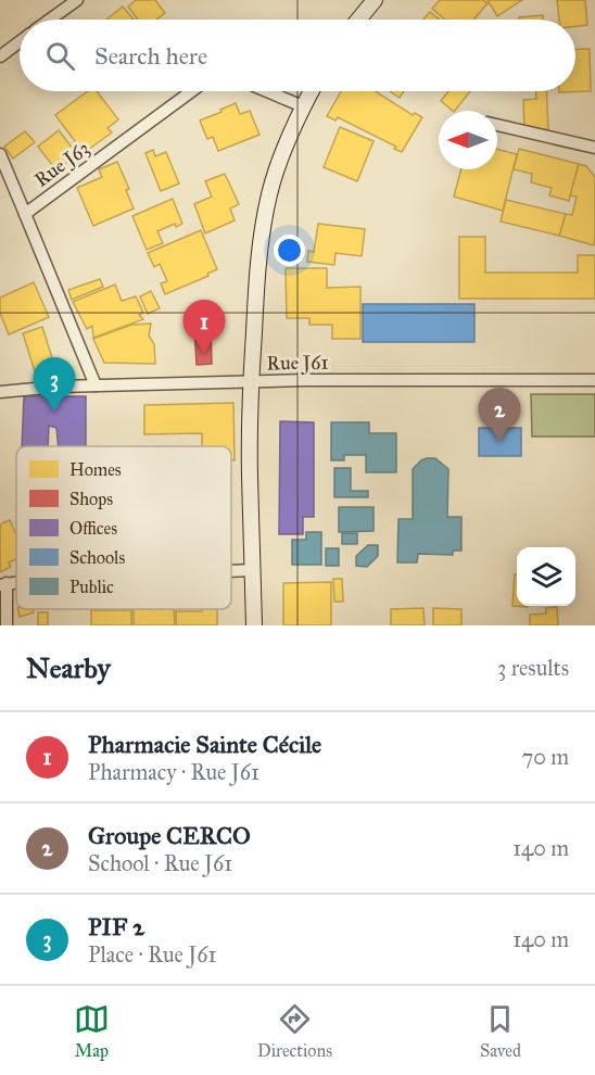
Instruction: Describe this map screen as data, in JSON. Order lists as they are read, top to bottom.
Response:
{
  "streets": {
    "street": ["Rue J63", "Rue J61"]
  },
  "crossings": [
    ["Rue J63", "Rue J61"]
  ],
  "legend": [
    "Homes",
    "Shops",
    "Offices",
    "Schools",
    "Public"
  ],
  "north": "left",
  "page": {
    "search": "Search here",
    "pins": ["1", "3", "2"],
    "heading": ["Nearby", "3 results"],
    "list": [
      {
        "mark": "1",
        "name": "Pharmacie Sainte Cécile",
        "note": "Pharmacy · Rue J61",
        "value": "70 m"
      },
      {
        "mark": "2",
        "name": "Groupe CERCO",
        "note": "School · Rue J61",
        "value": "140 m"
      },
      {
        "mark": "3",
        "name": "PIF 2",
        "note": "Place · Rue J61",
        "value": "140 m"
      }
    ],
    "nav": ["Map", "Directions", "Saved"]
  }
}
